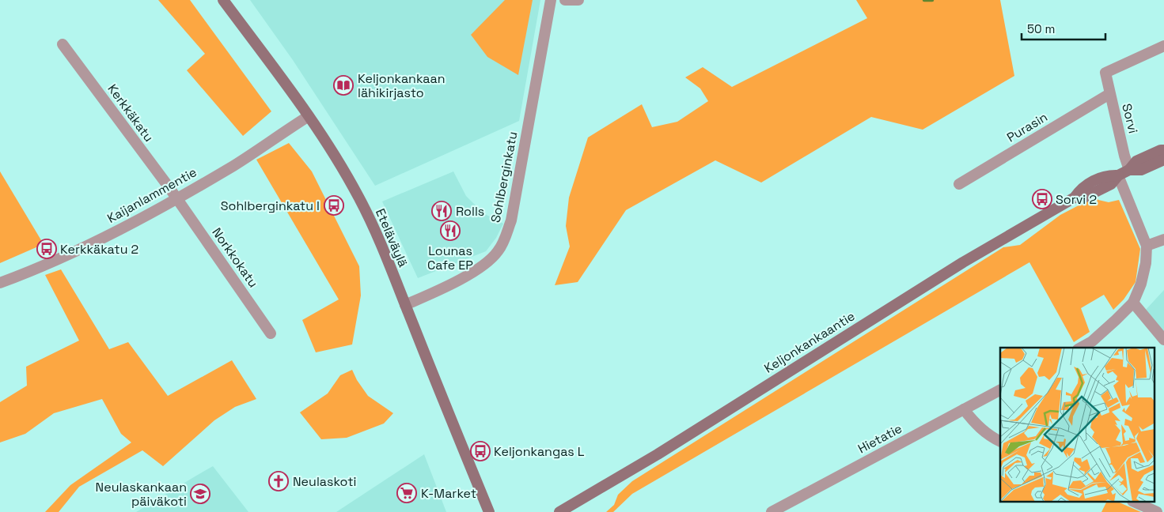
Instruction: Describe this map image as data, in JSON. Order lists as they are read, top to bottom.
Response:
{
  "streets": {
    "main road": ["Eteläväylä", "Keljonkankaantie"],
    "street": [
      "Kerkkäkatu",
      "Sorvi",
      "Purasin",
      "Sohlberginkatu",
      "Kaijanlammentie",
      "Norkkokatu",
      "Hietatie"
    ]
  },
  "crossings": [
    ["Kerkkäkatu", "Kaijanlammentie"],
    ["Kerkkäkatu", "Norkkokatu"],
    ["Sorvi", "Purasin"],
    ["Sorvi", "Keljonkankaantie"],
    ["Sohlberginkatu", "Eteläväylä"],
    ["Kaijanlammentie", "Eteläväylä"],
    ["Kaijanlammentie", "Norkkokatu"]
  ],
  "places": {
    "library": ["Keljonkankaan lähikirjasto"],
    "bus stop": [
      "Sorvi 2",
      "Sohlberginkatu I",
      "Kerkkäkatu 2",
      "Keljonkangas L"
    ],
    "restaurant": ["Rolls", "Lounas Cafe EP"],
    "church": ["Neulaskoti"],
    "supermarket": ["K-Market"],
    "school or university": ["Neulaskankaan päiväkoti"]
  },
  "scale_bar": "50 m"
}
